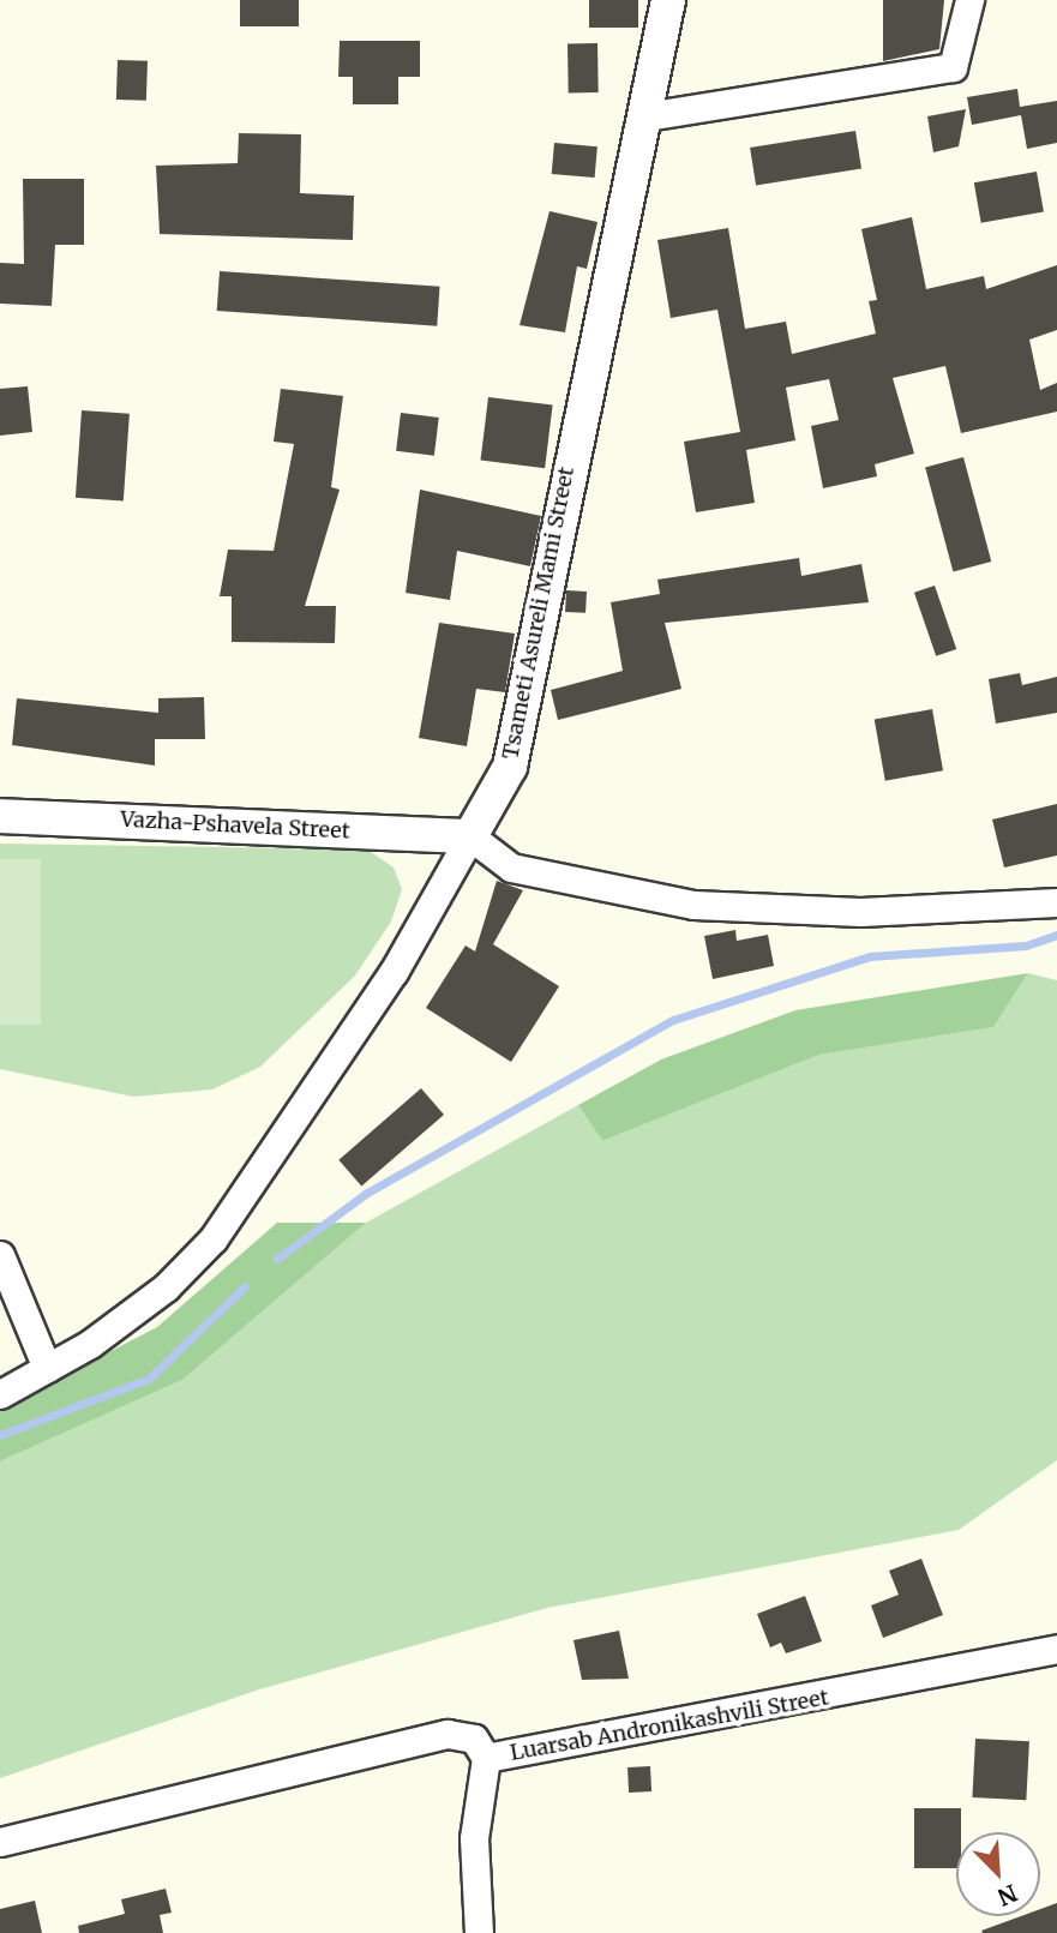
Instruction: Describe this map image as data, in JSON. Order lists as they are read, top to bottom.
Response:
{
  "streets": {
    "street": ["Tsameti Asureli Mami Street", "Vazha-Pshavela Street", "Luarsab Andronikashvili Street"]
  },
  "crossings": [
    ["Tsameti Asureli Mami Street", "Vazha-Pshavela Street"]
  ],
  "north": "bottom right"
}
